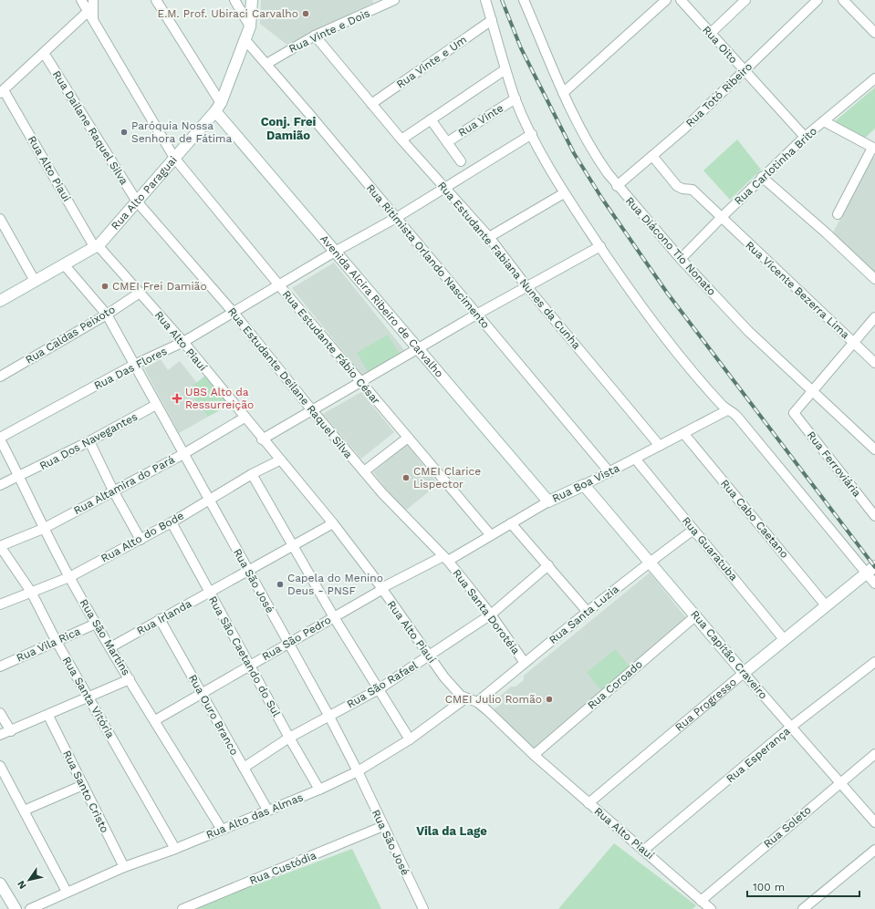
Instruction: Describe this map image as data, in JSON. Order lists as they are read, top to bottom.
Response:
{
  "streets": {
    "street": [
      "Rua Vinte e Dois",
      "Rua Oito",
      "Rua Vinte e Um",
      "Rua Totó Ribeiro",
      "Rua Vinte",
      "Rua Dailane Raquel Silva",
      "Rua Carlotinha Brito",
      "Rua Alto Piaui",
      "Rua Alto Paraguai",
      "Rua Diácono Tio Nonato",
      "Rua Ritimista Orlando Nascimento",
      "Rua Estudante Fabiana Nunes da Cunha",
      "Rua Vicente Bezerra Lima",
      "Avenida Alcira Ribeiro de Carvalho",
      "Rua Caldas Peixoto",
      "Rua Alto Piauí",
      "Rua Estudante Fábio César",
      "Rua Das Flores",
      "Rua Estudante Deilane Raquel Silva",
      "Rua Dos Navegantes",
      "Rua Ferroviária",
      "Rua Boa Vista",
      "Rua Altamira do Pará",
      "Rua Cabo Caetano",
      "Rua Alto do Bode",
      "Rua Guaratuba",
      "Rua São José",
      "Rua Santa Dorotéia",
      "Rua Santa Luzia",
      "Rua Irlanda",
      "Rua São Martins",
      "Rua São Pedro",
      "Rua Vila Rica",
      "Rua Capitão Craveiro",
      "Rua São Caetando do Sul",
      "Rua São Rafael",
      "Rua Coroado",
      "Rua Santa Vitória",
      "Rua Progresso",
      "Rua Ouro Branco",
      "Rua Esperança",
      "Rua Santo Cristo",
      "Rua Alto das Almas",
      "Rua Soleto",
      "Rua Custódia"
    ]
  },
  "crossings": [
    ["Rua Vinte e Dois", "Rua Ritimista Orlando Nascimento"],
    ["Rua Vinte e Dois", "Rua Estudante Fabiana Nunes da Cunha"],
    ["Rua Oito", "Rua Totó Ribeiro"],
    ["Rua Oito", "Rua Carlotinha Brito"],
    ["Rua Vinte e Um", "Rua Estudante Fabiana Nunes da Cunha"],
    ["Rua Totó Ribeiro", "Rua Diácono Tio Nonato"],
    ["Rua Totó Ribeiro", "Rua Vicente Bezerra Lima"],
    ["Rua Dailane Raquel Silva", "Rua Alto Paraguai"],
    ["Rua Dailane Raquel Silva", "Rua Estudante Deilane Raquel Silva"],
    ["Rua Carlotinha Brito", "Rua Diácono Tio Nonato"],
    ["Rua Carlotinha Brito", "Rua Vicente Bezerra Lima"],
    ["Rua Alto Piaui", "Rua Alto Paraguai"],
    ["Rua Alto Piaui", "Rua Alto Piauí"],
    ["Rua Alto Paraguai", "Rua Ritimista Orlando Nascimento"],
    ["Rua Alto Paraguai", "Avenida Alcira Ribeiro de Carvalho"],
    ["Rua Alto Paraguai", "Rua Alto Piauí"],
    ["Rua Alto Paraguai", "Rua Estudante Fábio César"],
    ["Rua Alto Paraguai", "Rua Estudante Deilane Raquel Silva"],
    ["Rua Alto Paraguai", "Rua São José"],
    ["Rua Diácono Tio Nonato", "Rua Ferroviária"],
    ["Rua Ritimista Orlando Nascimento", "Rua Das Flores"],
    ["Rua Ritimista Orlando Nascimento", "Rua Boa Vista"],
    ["Rua Estudante Fabiana Nunes da Cunha", "Rua Das Flores"],
    ["Rua Estudante Fabiana Nunes da Cunha", "Rua Boa Vista"],
    ["Avenida Alcira Ribeiro de Carvalho", "Rua Das Flores"],
    ["Avenida Alcira Ribeiro de Carvalho", "Rua Boa Vista"],
    ["Rua Caldas Peixoto", "Rua Alto Piauí"],
    ["Rua Caldas Peixoto", "Rua São José"],
    ["Rua Alto Piauí", "Rua Das Flores"],
    ["Rua Alto Piauí", "Rua Boa Vista"],
    ["Rua Alto Piauí", "Rua Altamira do Pará"],
    ["Rua Alto Piauí", "Rua Alto do Bode"],
    ["Rua Alto Piauí", "Rua Santa Luzia"],
    ["Rua Alto Piauí", "Rua Irlanda"],
    ["Rua Alto Piauí", "Rua São Pedro"],
    ["Rua Alto Piauí", "Rua São Rafael"],
    ["Rua Alto Piauí", "Rua Coroado"],
    ["Rua Alto Piauí", "Rua Progresso"],
    ["Rua Alto Piauí", "Rua Esperança"],
    ["Rua Alto Piauí", "Rua Alto das Almas"],
    ["Rua Alto Piauí", "Rua Soleto"],
    ["Rua Estudante Fábio César", "Rua Das Flores"],
    ["Rua Estudante Fábio César", "Rua Boa Vista"],
    ["Rua Das Flores", "Rua Estudante Deilane Raquel Silva"],
    ["Rua Das Flores", "Rua São José"],
    ["Rua Das Flores", "Rua São Martins"],
    ["Rua Estudante Deilane Raquel Silva", "Rua Boa Vista"],
    ["Rua Estudante Deilane Raquel Silva", "Rua Santa Dorotéia"],
    ["Rua Dos Navegantes", "Rua São José"],
    ["Rua Dos Navegantes", "Rua São Martins"],
    ["Rua Boa Vista", "Rua Cabo Caetano"],
    ["Rua Boa Vista", "Rua Guaratuba"],
    ["Rua Boa Vista", "Rua Santa Dorotéia"],
    ["Rua Boa Vista", "Rua São Pedro"],
    ["Rua Boa Vista", "Rua Capitão Craveiro"],
    ["Rua Altamira do Pará", "Rua São José"],
    ["Rua Altamira do Pará", "Rua São Martins"],
    ["Rua Altamira do Pará", "Rua Santa Vitória"],
    ["Rua Cabo Caetano", "Rua Progresso"],
    ["Rua Alto do Bode", "Rua São José"],
    ["Rua Alto do Bode", "Rua São Martins"],
    ["Rua Alto do Bode", "Rua São Caetando do Sul"],
    ["Rua Alto do Bode", "Rua Santa Vitória"],
    ["Rua Guaratuba", "Rua Santa Luzia"],
    ["Rua Guaratuba", "Rua Progresso"],
    ["Rua São José", "Rua Irlanda"],
    ["Rua São José", "Rua São Pedro"],
    ["Rua São José", "Rua São Rafael"],
    ["Rua São José", "Rua Alto das Almas"],
    ["Rua São José", "Rua Custódia"],
    ["Rua Santa Dorotéia", "Rua Santa Luzia"],
    ["Rua Santa Dorotéia", "Rua São Rafael"],
    ["Rua Santa Luzia", "Rua Capitão Craveiro"],
    ["Rua Irlanda", "Rua São Martins"],
    ["Rua Irlanda", "Rua São Caetando do Sul"],
    ["Rua Irlanda", "Rua Ouro Branco"],
    ["Rua São Martins", "Rua São Pedro"],
    ["Rua São Martins", "Rua Vila Rica"],
    ["Rua São Martins", "Rua Alto das Almas"],
    ["Rua São Pedro", "Rua São Caetando do Sul"],
    ["Rua São Pedro", "Rua Ouro Branco"],
    ["Rua Vila Rica", "Rua Santa Vitória"],
    ["Rua Capitão Craveiro", "Rua Coroado"],
    ["Rua Capitão Craveiro", "Rua Progresso"],
    ["Rua Capitão Craveiro", "Rua Esperança"],
    ["Rua Capitão Craveiro", "Rua Soleto"],
    ["Rua São Caetando do Sul", "Rua São Rafael"],
    ["Rua São Caetando do Sul", "Rua Alto das Almas"],
    ["Rua São Rafael", "Rua Ouro Branco"],
    ["Rua Santa Vitória", "Rua Alto das Almas"],
    ["Rua Ouro Branco", "Rua Alto das Almas"],
    ["Rua Santo Cristo", "Rua Alto das Almas"]
  ],
  "districts": ["Conj. Frei Damião", "Vila da Lage"],
  "places": {
    "other": [
      "E.M. Prof. Ubiraci Carvalho",
      "Paróquia Nossa Senhora de Fátima",
      "CMEI Frei Damião",
      "CMEI Clarice Lispector",
      "Capela do Menino Deus - PNSF",
      "CMEI Julio Romão"
    ],
    "health": ["UBS Alto da Ressurreição"]
  },
  "scale_bar": "100 m",
  "north": "bottom left"
}
